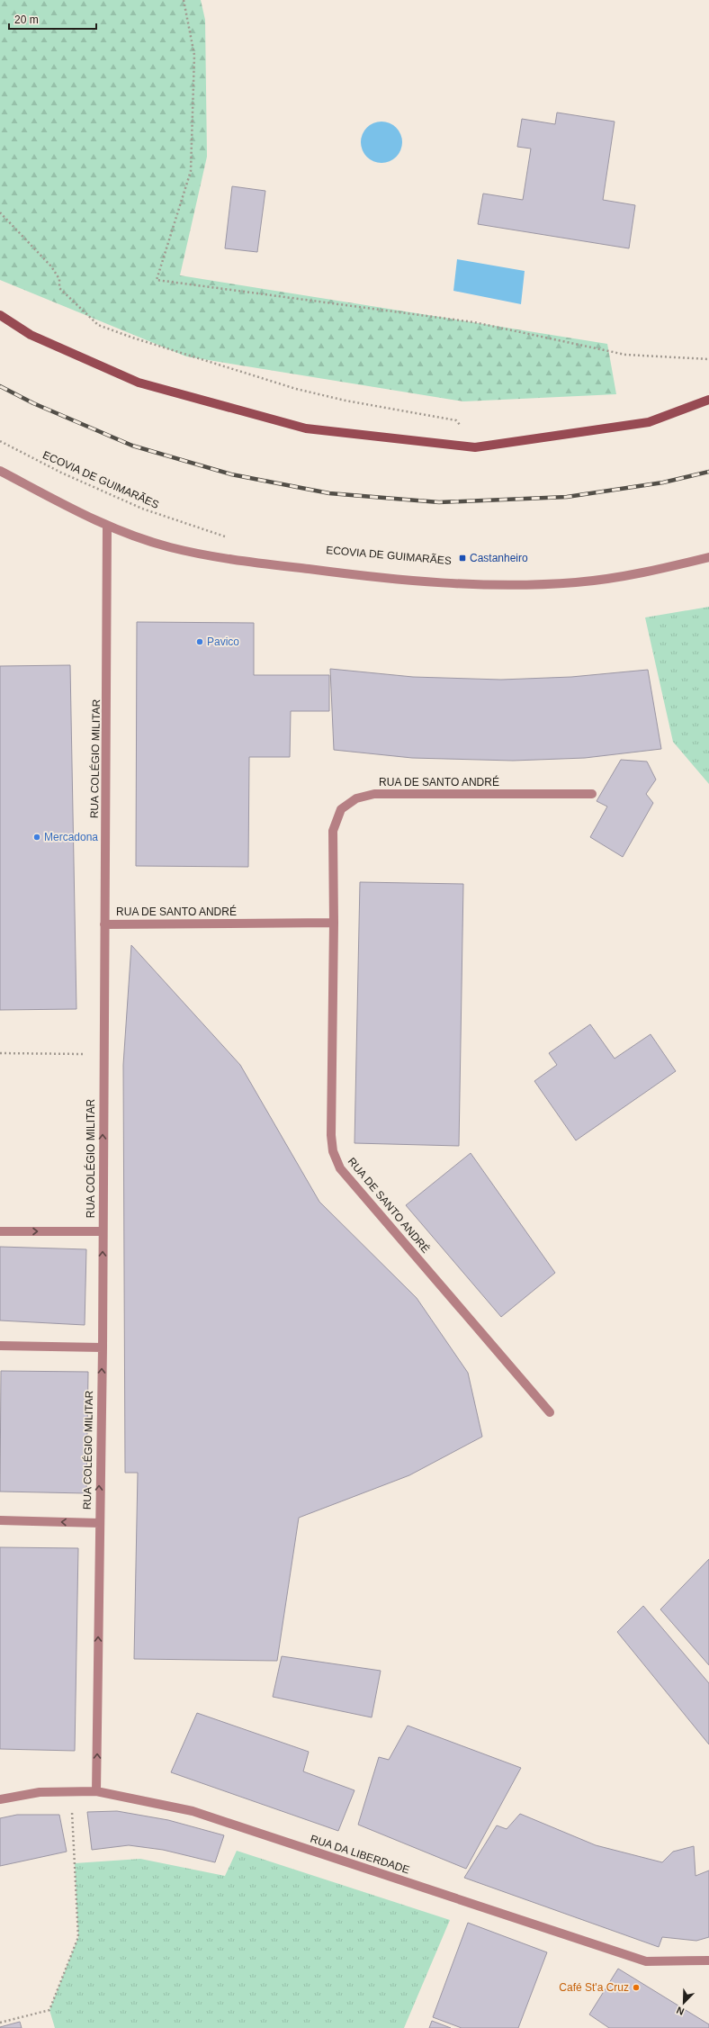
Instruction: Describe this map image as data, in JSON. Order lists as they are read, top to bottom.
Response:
{
  "streets": {
    "street": ["RUA COLÉGIO MILITAR", "RUA DE SANTO ANDRÉ", "RUA DA LIBERDADE"],
    "path": ["ECOVIA DE GUIMARÃES"]
  },
  "crossings": [
    ["RUA COLÉGIO MILITAR", "RUA DE SANTO ANDRÉ"],
    ["RUA COLÉGIO MILITAR", "RUA DA LIBERDADE"]
  ],
  "one_way": ["RUA COLÉGIO MILITAR"],
  "places": {
    "transit": ["Castanheiro"],
    "other": ["Pavico", "Mercadona", "Café St'a Cruz"]
  },
  "scale_bar": "20 m",
  "north": "bottom left"
}
